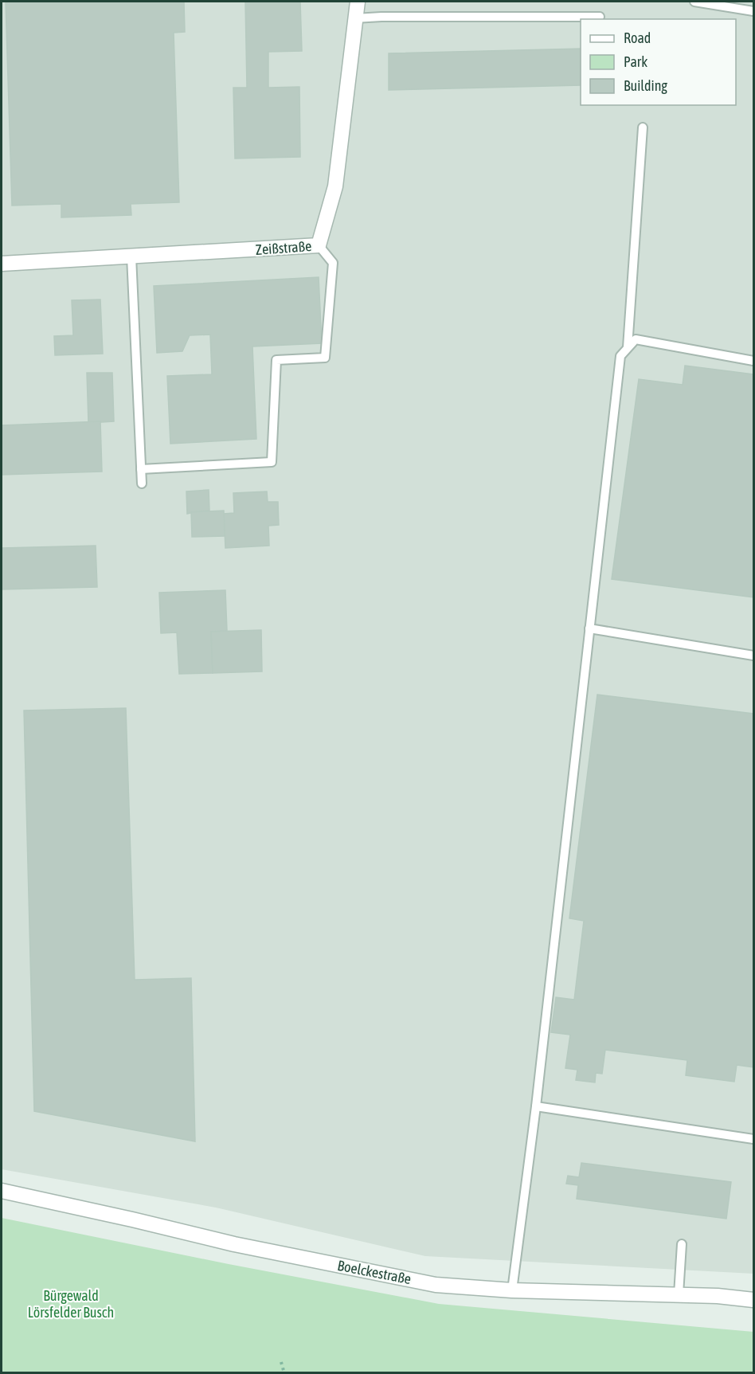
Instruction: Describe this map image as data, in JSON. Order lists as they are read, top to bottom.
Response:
{
  "streets": {
    "street": ["Zeißstraße", "Boelckestraße"]
  },
  "parks": ["Bürgewald Lörsfelder Busch"],
  "legend": ["Road", "Park", "Building"]
}
